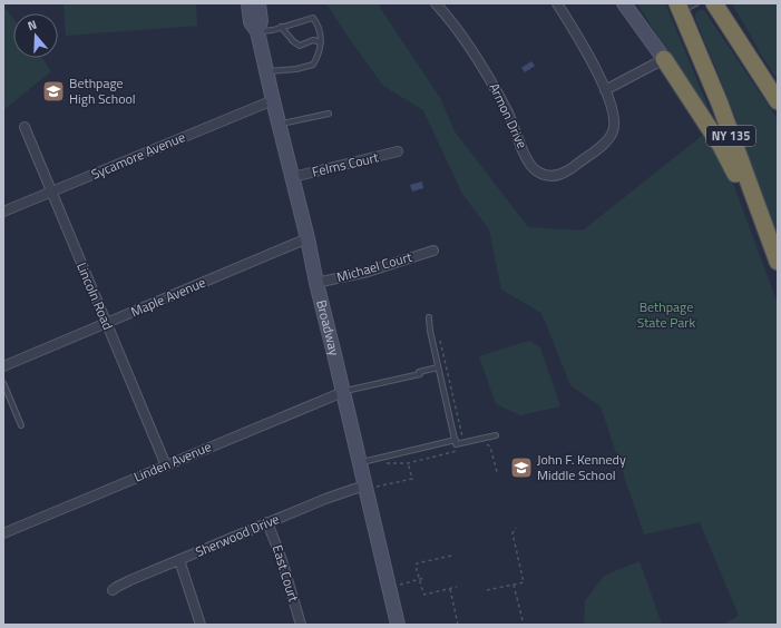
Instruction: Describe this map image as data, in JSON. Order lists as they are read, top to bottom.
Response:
{
  "streets": {
    "highway": ["NY 135"],
    "main road": ["Broadway"],
    "street": [
      "Armon Drive",
      "Sycamore Avenue",
      "Felms Court",
      "Michael Court",
      "Lincoln Road",
      "Maple Avenue",
      "Linden Avenue",
      "Sherwood Drive",
      "East Court"
    ]
  },
  "crossings": [
    ["Sycamore Avenue", "Lincoln Road"],
    ["Sycamore Avenue", "Broadway"],
    ["Felms Court", "Broadway"],
    ["Michael Court", "Broadway"],
    ["Lincoln Road", "Maple Avenue"],
    ["Lincoln Road", "Linden Avenue"],
    ["Maple Avenue", "Broadway"],
    ["Broadway", "Linden Avenue"],
    ["Broadway", "Sherwood Drive"],
    ["Sherwood Drive", "East Court"]
  ],
  "parks": ["Bethpage State Park"],
  "places": {
    "school or university": ["Bethpage High School", "John F. Kennedy Middle School"]
  },
  "north": "top"
}
